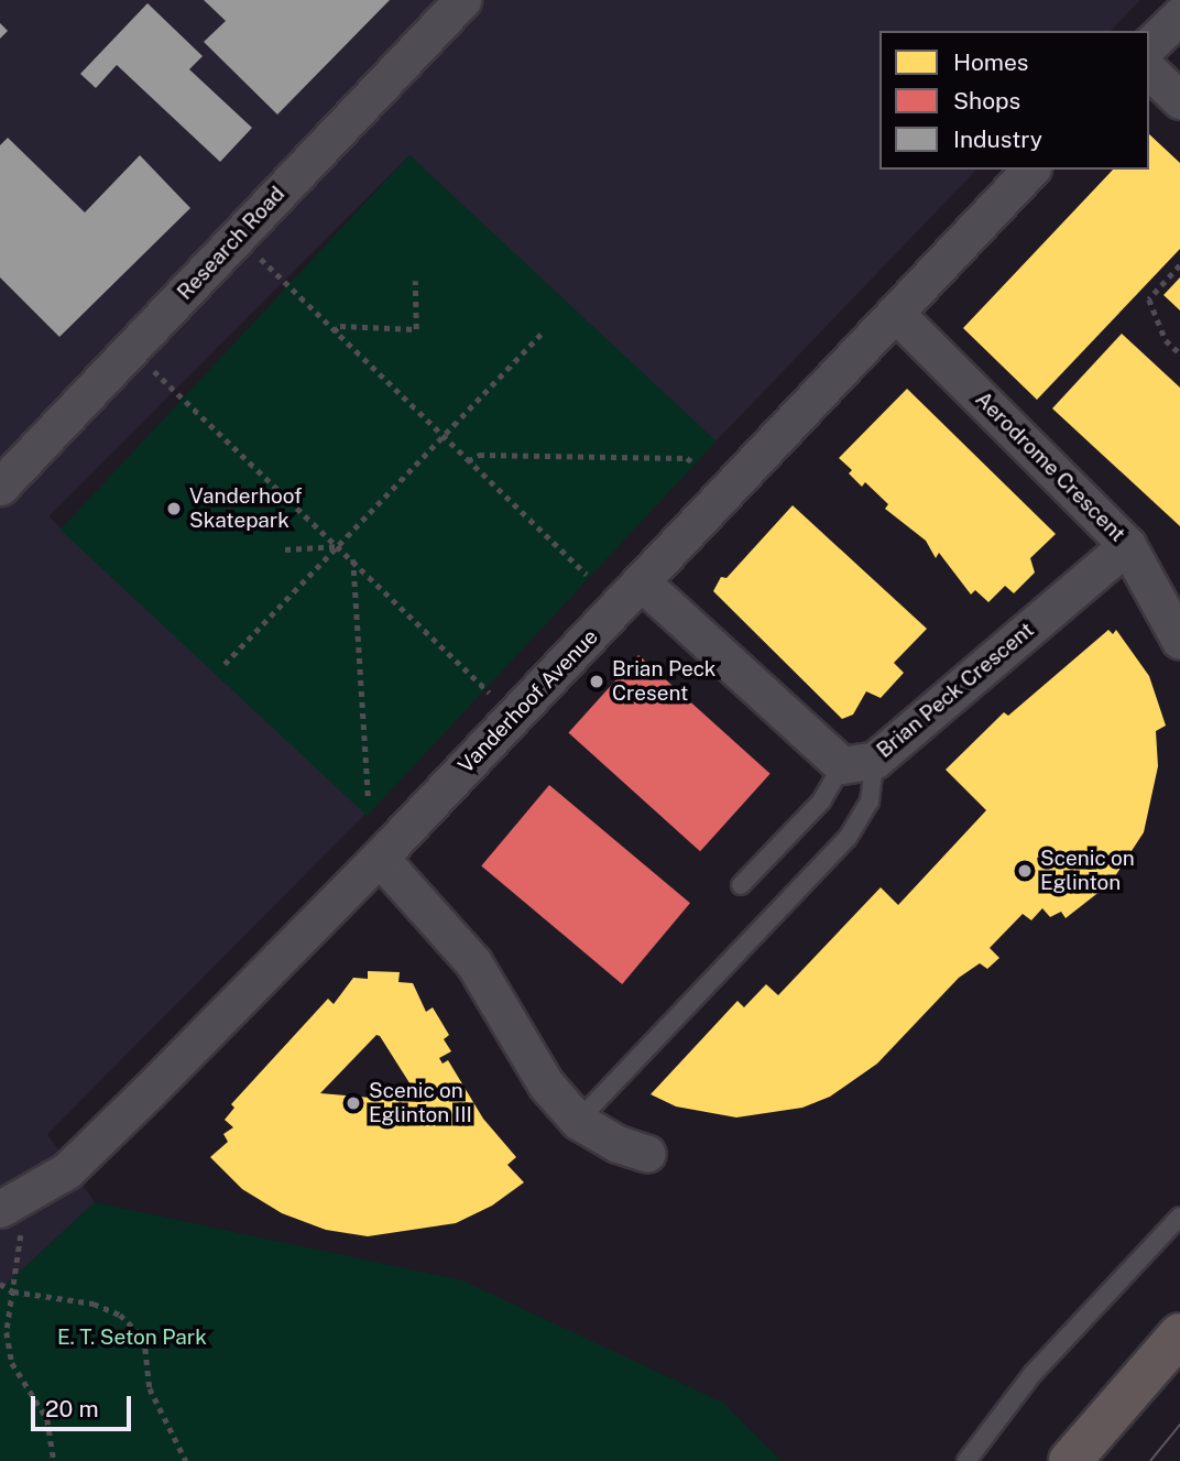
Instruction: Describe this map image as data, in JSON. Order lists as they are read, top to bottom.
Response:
{
  "streets": {
    "street": [
      "Research Road",
      "Aerodrome Crescent",
      "Brian Peck Crescent",
      "Vanderhoof Avenue"
    ]
  },
  "crossings": [
    ["Aerodrome Crescent", "Brian Peck Crescent"],
    ["Aerodrome Crescent", "Vanderhoof Avenue"]
  ],
  "parks": ["E. T. Seton Park"],
  "places": [
    "Vanderhoof Skatepark",
    "Brian Peck Cresent",
    "Scenic on Eglinton",
    "Scenic on Eglinton III"
  ],
  "legend": ["Homes", "Shops", "Industry"],
  "scale_bar": "20 m"
}
